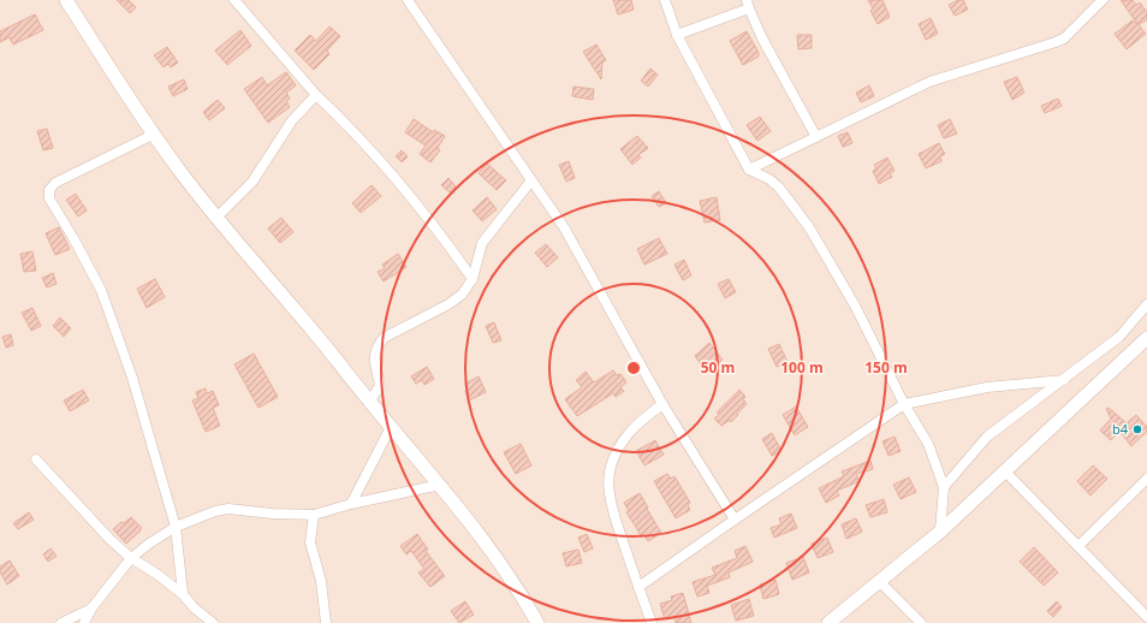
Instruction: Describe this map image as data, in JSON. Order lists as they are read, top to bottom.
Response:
{
  "places": ["b4"],
  "rings": ["50 m", "100 m", "150 m"]
}
